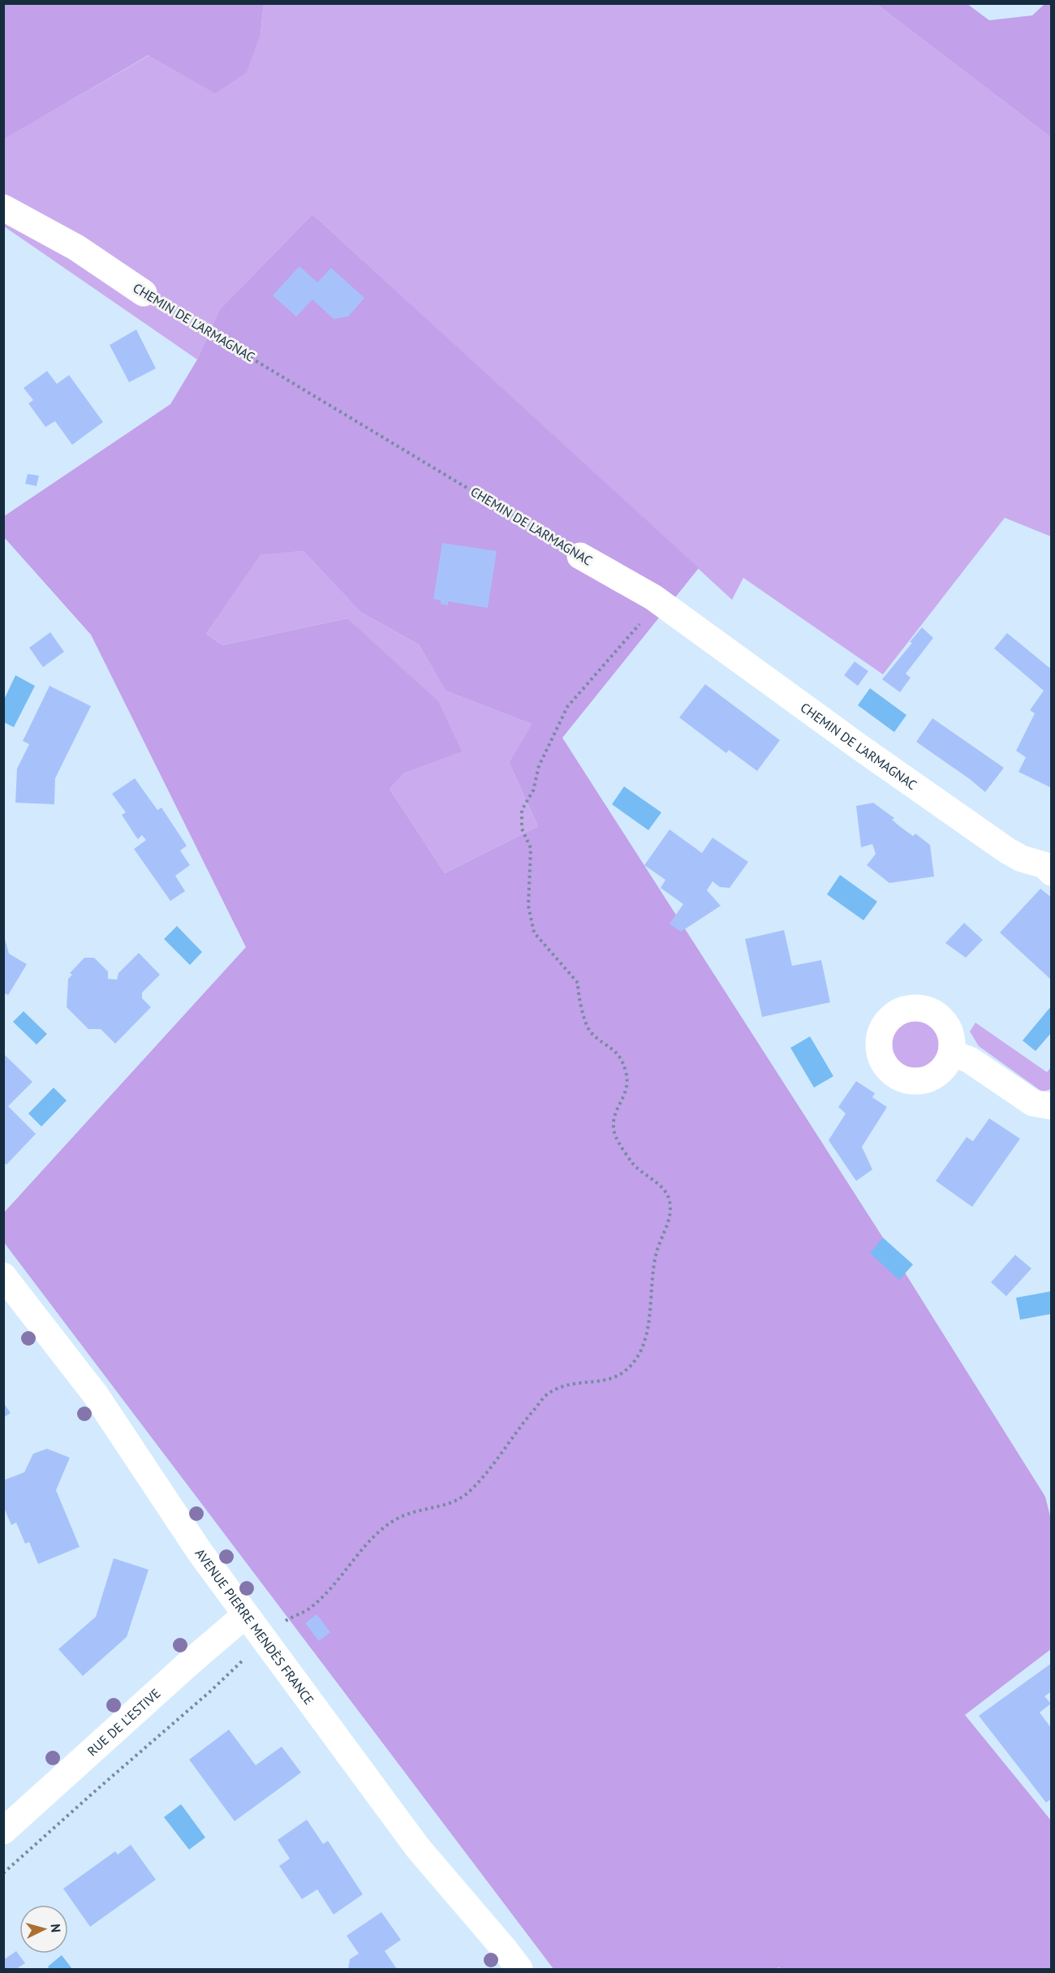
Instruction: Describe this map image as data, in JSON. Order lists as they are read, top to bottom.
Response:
{
  "streets": {
    "street": ["CHEMIN DE L'ARMAGNAC", "AVENUE PIERRE MENDÈS FRANCE", "RUE DE L'ESTIVE"]
  },
  "crossings": [
    ["AVENUE PIERRE MENDÈS FRANCE", "RUE DE L'ESTIVE"]
  ],
  "north": "right"
}
